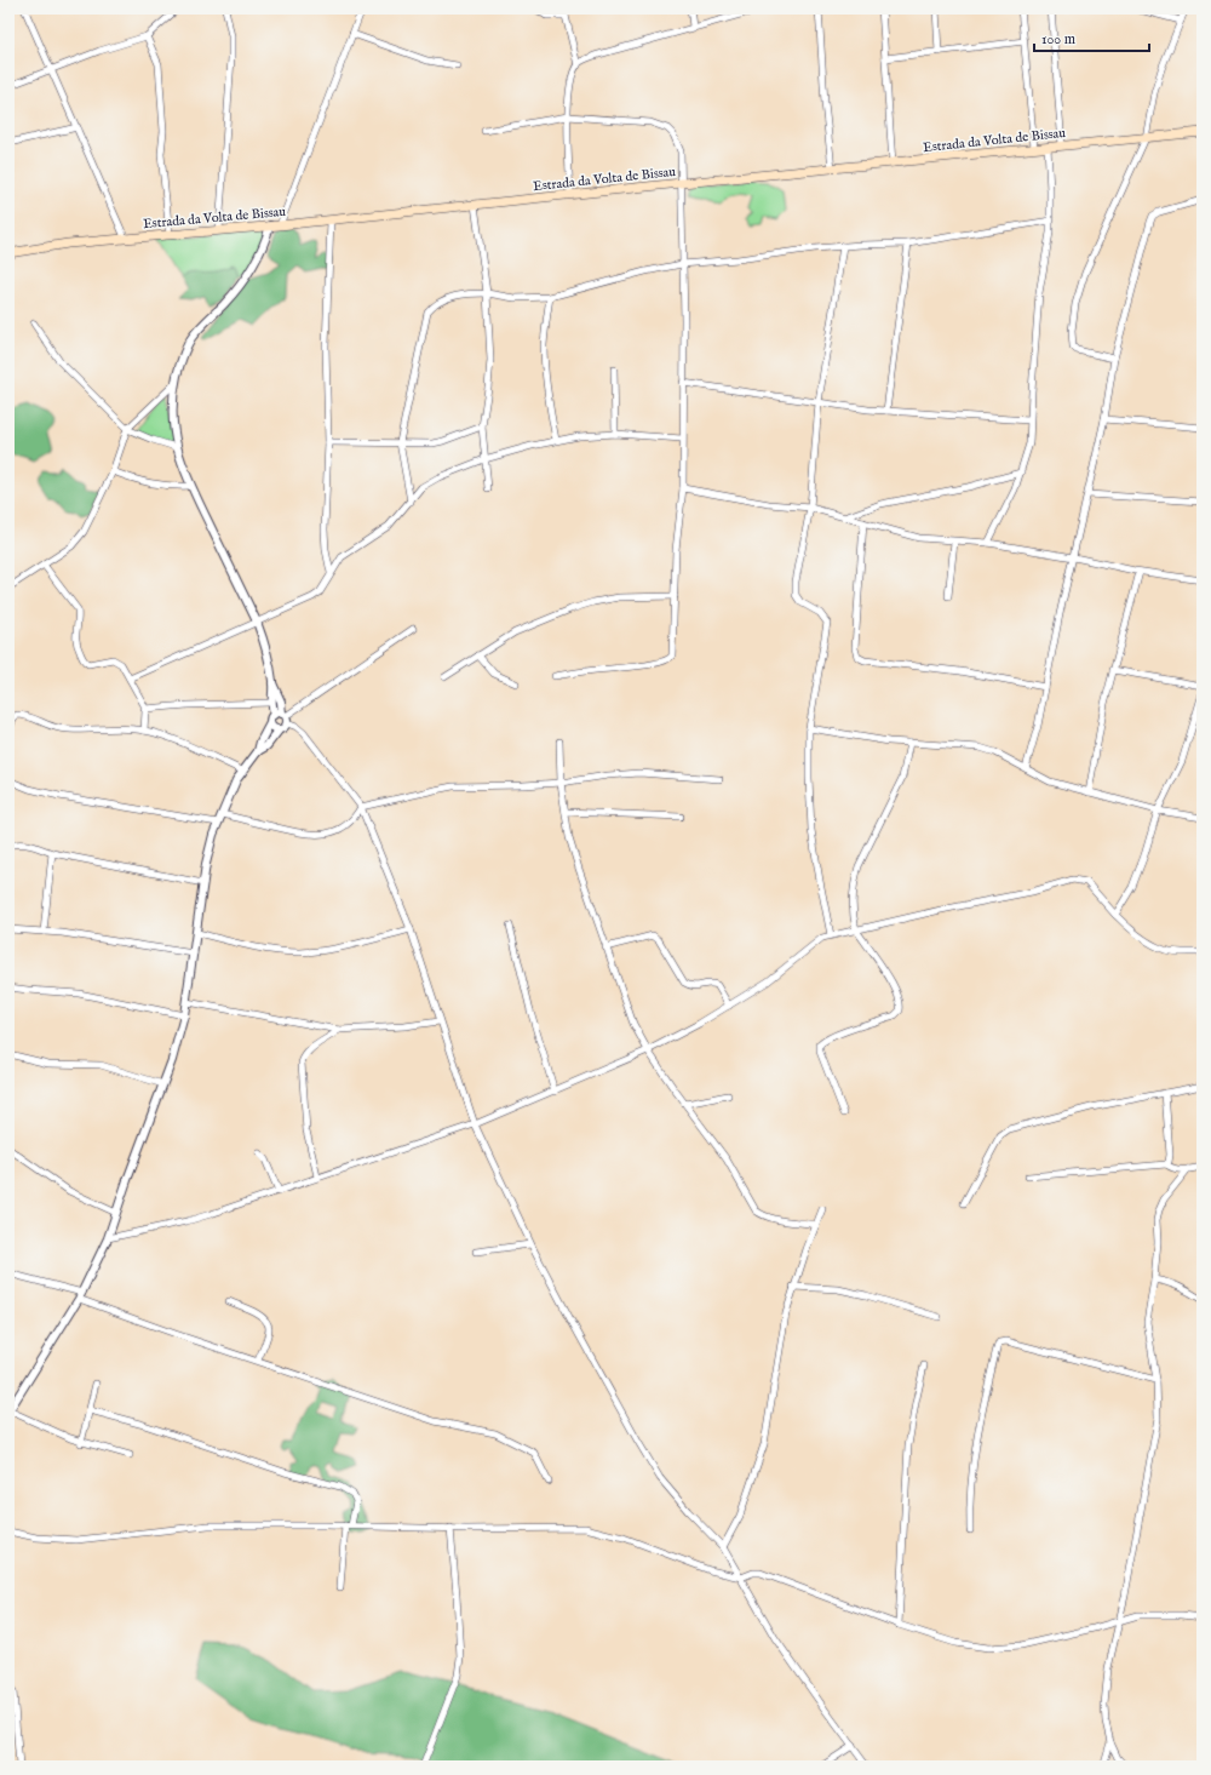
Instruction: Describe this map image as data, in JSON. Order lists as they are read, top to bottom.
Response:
{
  "streets": {
    "main road": ["Estrada da Volta de Bissau"]
  },
  "scale_bar": "100 m"
}
